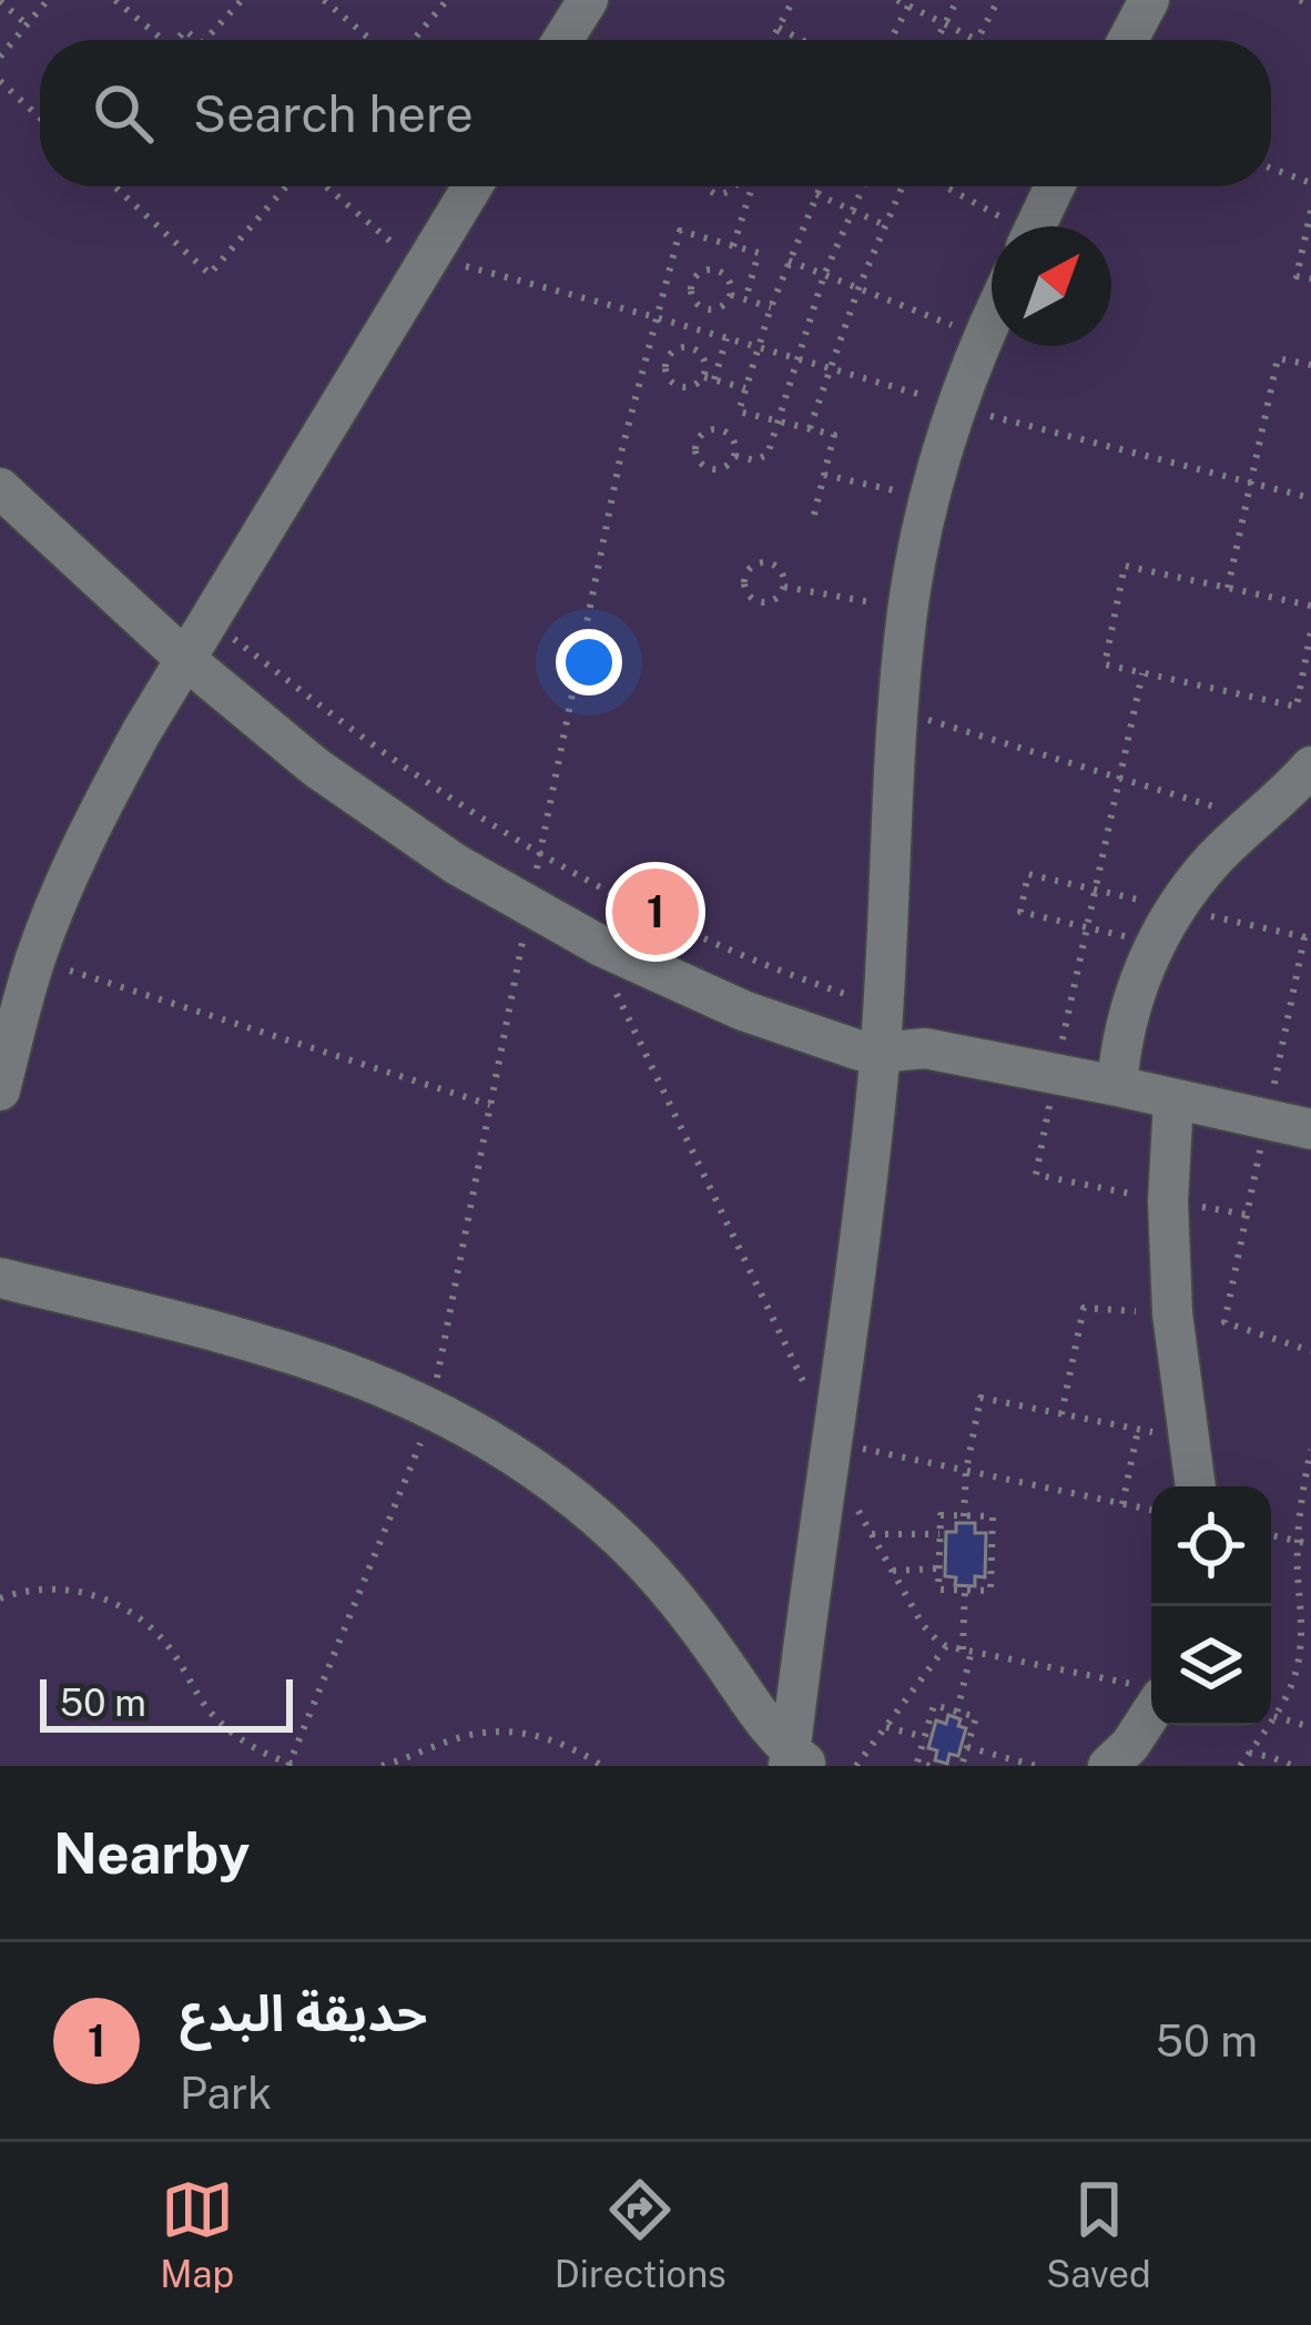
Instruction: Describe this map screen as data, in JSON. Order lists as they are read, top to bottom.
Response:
{
  "scale_bar": "50 m",
  "north": "top right",
  "page": {
    "search": "Search here",
    "pins": "1",
    "scale": "50 m",
    "heading": "Nearby",
    "list": [
      {
        "mark": "1",
        "name": "حديقة البدع",
        "note": "Park",
        "value": "50 m"
      }
    ],
    "nav": ["Map", "Directions", "Saved"]
  }
}
